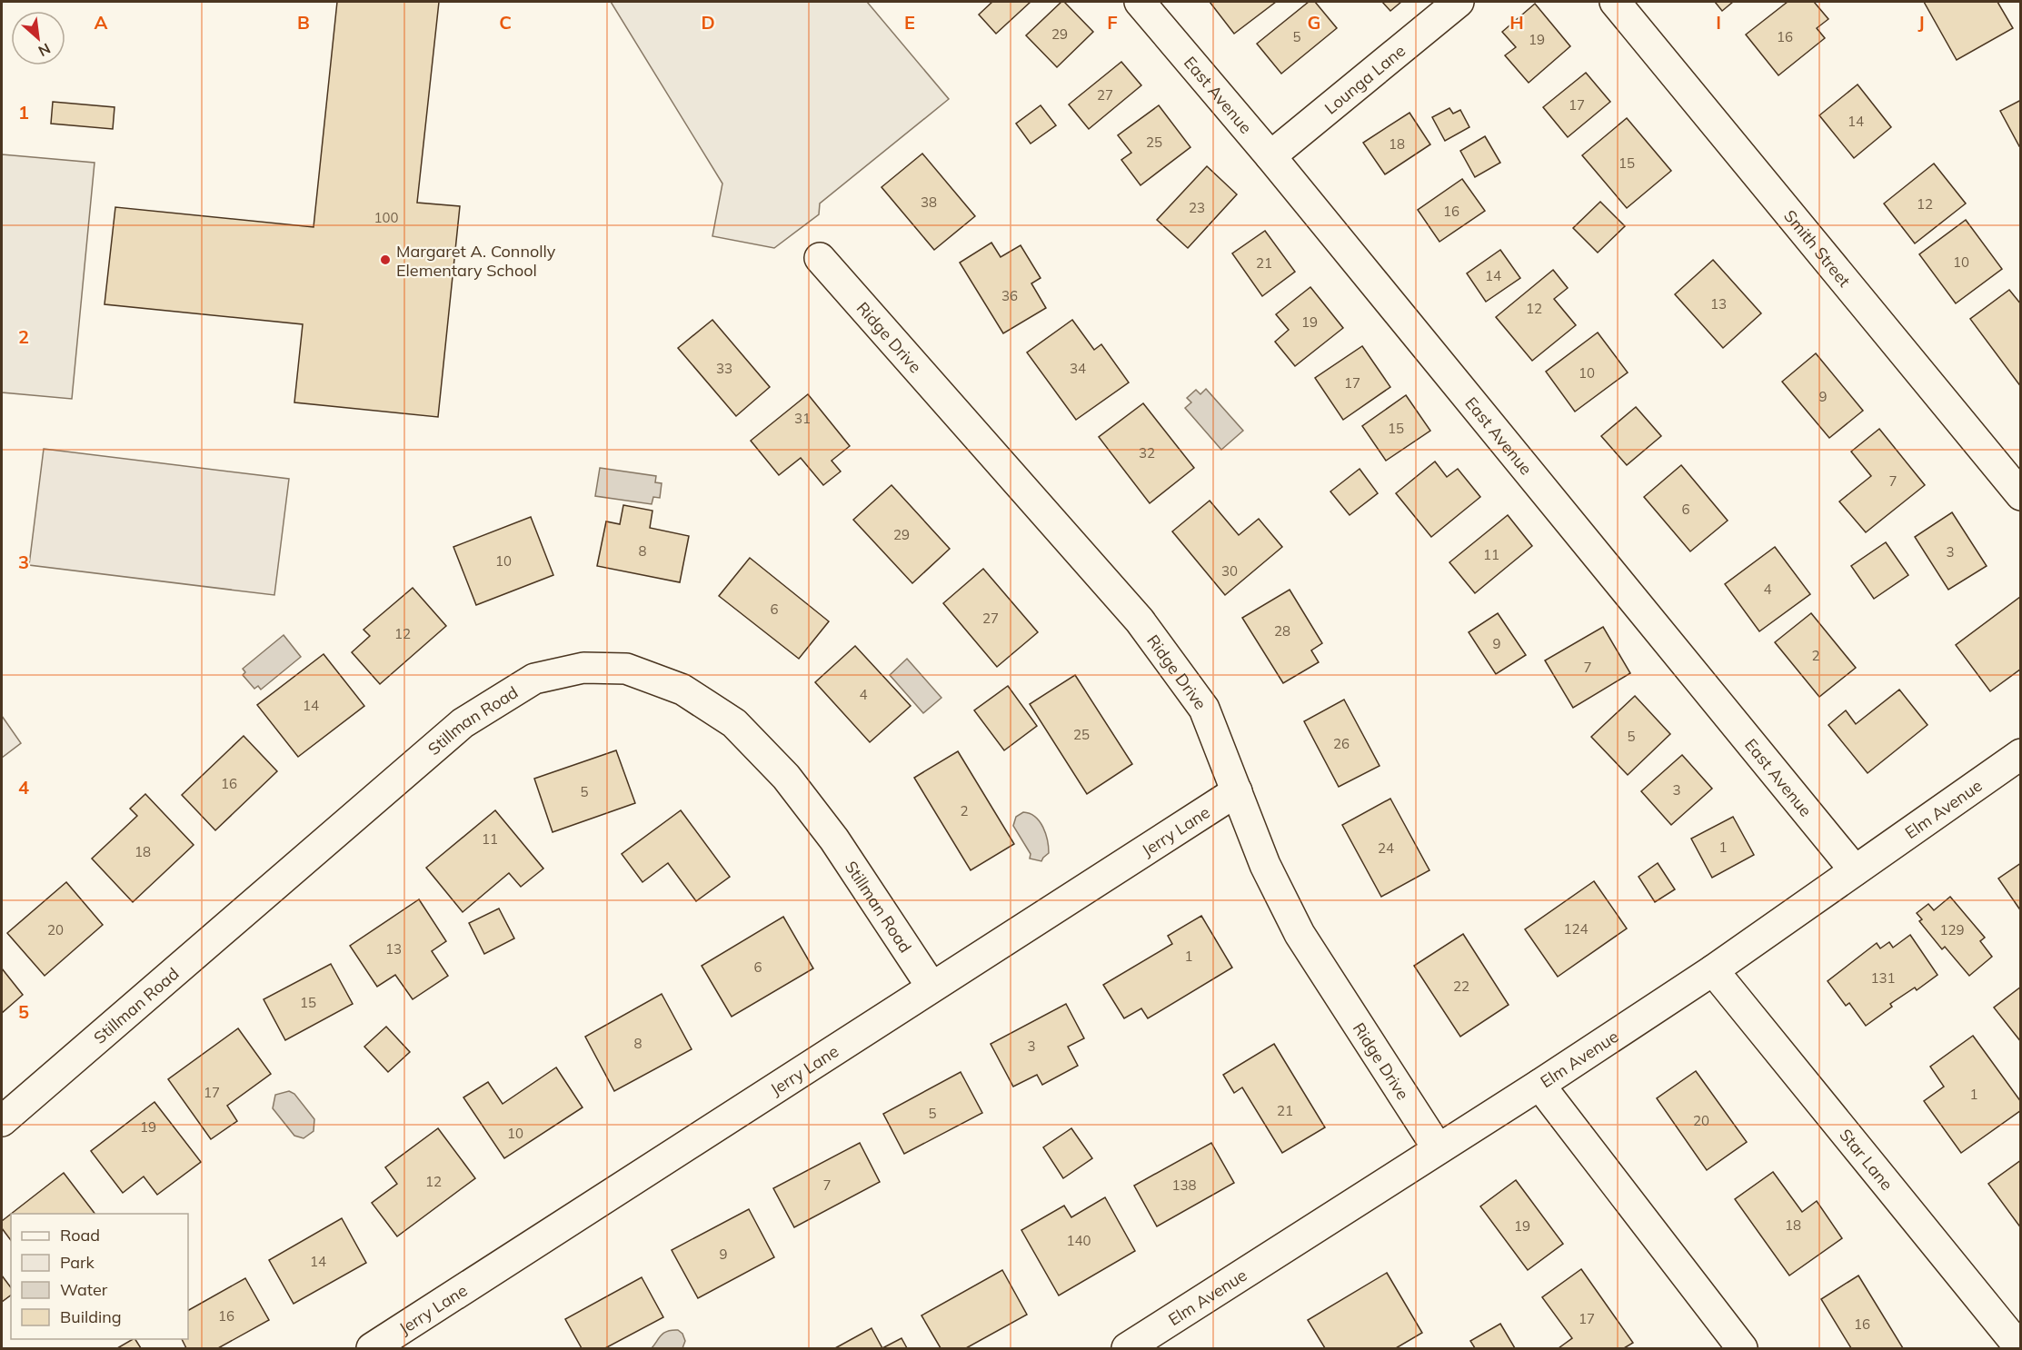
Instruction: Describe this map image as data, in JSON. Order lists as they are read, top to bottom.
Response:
{
  "streets": {
    "street": [
      "Lounga Lane",
      "East Avenue",
      "Smith Street",
      "Ridge Drive",
      "Stillman Road",
      "Elm Avenue",
      "Jerry Lane",
      "Star Lane"
    ]
  },
  "crossings": [
    ["Lounga Lane", "East Avenue"],
    ["East Avenue", "Elm Avenue"],
    ["Ridge Drive", "Elm Avenue"],
    ["Ridge Drive", "Jerry Lane"],
    ["Stillman Road", "Jerry Lane"],
    ["Elm Avenue", "Star Lane"]
  ],
  "places": ["Margaret A. Connolly Elementary School"],
  "house_numbers": [
    "29",
    "5",
    "16",
    "19",
    "27",
    "17",
    "14",
    "25",
    "18",
    "15",
    "38",
    "12",
    "23",
    "16",
    "100",
    "10",
    "21",
    "14",
    "36",
    "13",
    "12",
    "19",
    "33",
    "34",
    "10",
    "17",
    "9",
    "31",
    "15",
    "32",
    "7",
    "6",
    "29",
    "8",
    "3",
    "11",
    "10",
    "30",
    "4",
    "6",
    "27",
    "28",
    "12",
    "9",
    "2",
    "7",
    "4",
    "14",
    "25",
    "5",
    "26",
    "16",
    "3",
    "5",
    "2",
    "11",
    "1",
    "24",
    "18",
    "124",
    "20",
    "129",
    "13",
    "1",
    "6",
    "131",
    "22",
    "15",
    "8",
    "3",
    "17",
    "1",
    "21",
    "5",
    "20",
    "19",
    "10",
    "12",
    "7",
    "138",
    "18",
    "19",
    "140",
    "9",
    "14",
    "16",
    "17",
    "16"
  ],
  "legend": [
    "Road",
    "Park",
    "Water",
    "Building"
  ],
  "north": "bottom right",
  "grid": {
    "columns": [
      "A",
      "B",
      "C",
      "D",
      "E",
      "F",
      "G",
      "H",
      "I",
      "J"
    ],
    "rows": [
      "1",
      "2",
      "3",
      "4",
      "5"
    ]
  }
}
